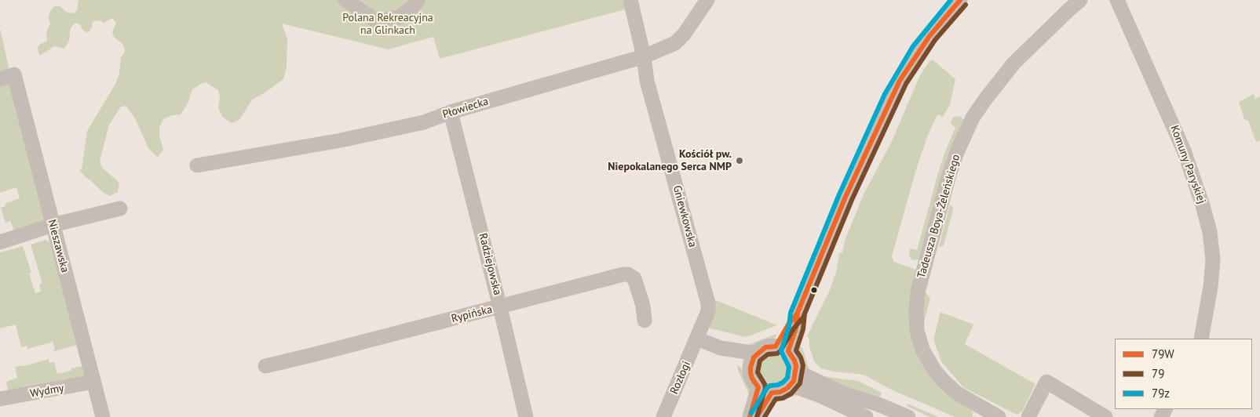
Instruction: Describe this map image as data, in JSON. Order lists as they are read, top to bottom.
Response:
{
  "streets": {
    "street": [
      "Płowiecka",
      "Komuny Paryskiej",
      "Gniewkowska",
      "Tadeusza Boya-Żeleńskiego",
      "Nieszawska",
      "Radziejowska",
      "Rypińska",
      "Rozłogi",
      "Wydmy"
    ]
  },
  "crossings": [
    ["Płowiecka", "Gniewkowska"],
    ["Płowiecka", "Radziejowska"],
    ["Gniewkowska", "Rozłogi"],
    ["Nieszawska", "Wydmy"],
    ["Radziejowska", "Rypińska"]
  ],
  "parks": ["Polana Rekreacyjna na Glinkach"],
  "places": ["Kościół pw. Niepokalanego Serca NMP"],
  "lines": ["transit line 79W", "transit line 79z", "transit line 79"],
  "legend": ["79W", "79", "79z"]
}
